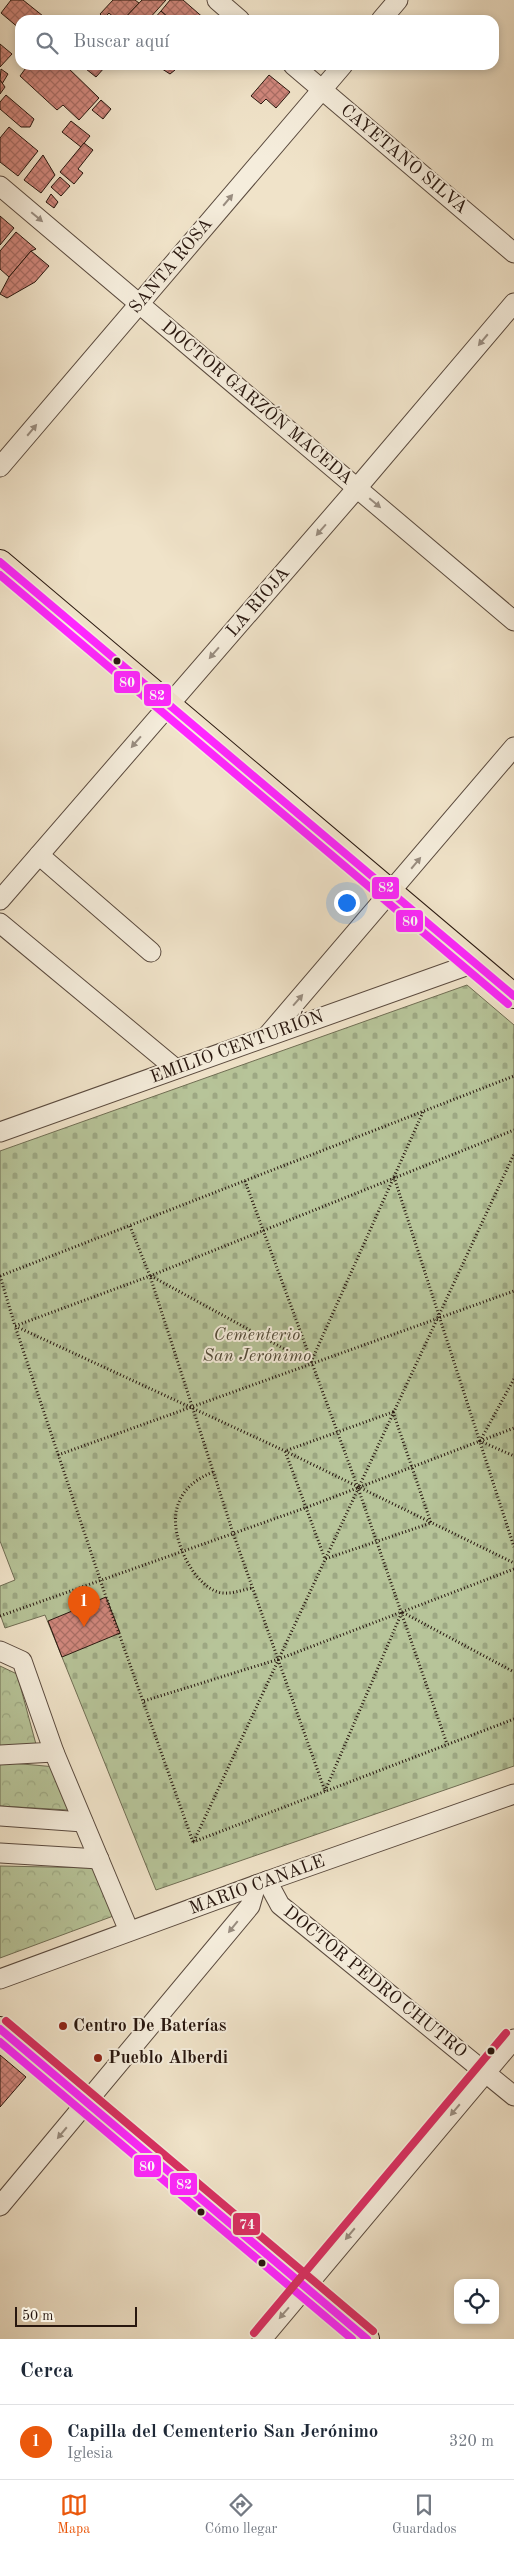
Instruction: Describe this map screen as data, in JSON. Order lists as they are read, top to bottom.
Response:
{
  "streets": {
    "street": [
      "CAYETANO SILVA",
      "SANTA ROSA",
      "DOCTOR GARZÓN MACEDA",
      "LA RIOJA",
      "EMILIO CENTURIÓN",
      "MARIO CANALE",
      "DOCTOR PEDRO CHUTRO"
    ]
  },
  "crossings": [
    ["CAYETANO SILVA", "SANTA ROSA"],
    ["SANTA ROSA", "DOCTOR GARZÓN MACEDA"],
    ["DOCTOR GARZÓN MACEDA", "LA RIOJA"],
    ["MARIO CANALE", "DOCTOR PEDRO CHUTRO"]
  ],
  "one_way": ["SANTA ROSA", "DOCTOR GARZÓN MACEDA", "LA RIOJA"],
  "parks": ["Cementerio San Jerónimo"],
  "places": ["Centro De Baterías", "Pueblo Alberdi"],
  "lines": ["transit line 82", "transit line 80", "transit line 74"],
  "scale_bar": "50 m",
  "page": {
    "search": "Buscar aquí",
    "pins": "1",
    "scale": "50 m",
    "heading": "Cerca",
    "list": [
      {
        "mark": "1",
        "name": "Capilla del Cementerio San Jerónimo",
        "note": "Iglesia",
        "value": "320 m"
      }
    ],
    "nav": ["Mapa", "Cómo llegar", "Guardados"]
  }
}
